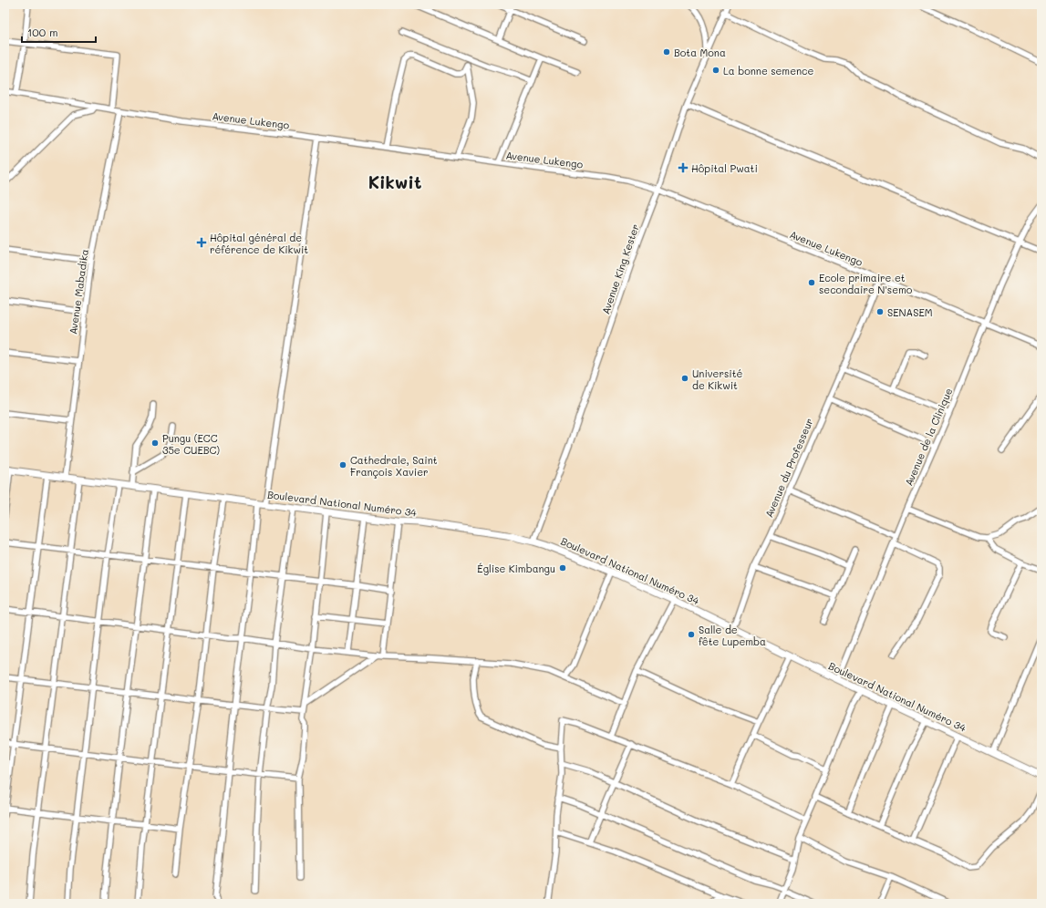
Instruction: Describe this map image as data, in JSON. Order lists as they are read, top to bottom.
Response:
{
  "streets": {
    "main road": ["Boulevard National Numéro 34"],
    "street": [
      "Avenue Lukengo",
      "Avenue King Kester",
      "Avenue Mabadika",
      "Avenue de la Clinique",
      "Avenue du Professeur"
    ]
  },
  "crossings": [
    ["Avenue Lukengo", "Avenue King Kester"],
    ["Avenue Lukengo", "Avenue Mabadika"],
    ["Avenue Lukengo", "Avenue de la Clinique"],
    ["Avenue Lukengo", "Avenue du Professeur"],
    ["Avenue King Kester", "Boulevard National Numéro 34"],
    ["Avenue Mabadika", "Boulevard National Numéro 34"],
    ["Avenue de la Clinique", "Boulevard National Numéro 34"],
    ["Avenue du Professeur", "Boulevard National Numéro 34"]
  ],
  "districts": ["Kikwit"],
  "places": {
    "other": [
      "Bota Mona",
      "La bonne semence",
      "Ecole primaire et secondaire N'semo",
      "SENASEM",
      "Université de Kikwit",
      "Pungu (ECC 35e CUEBC)",
      "Cathedrale, Saint François Xavier",
      "Église Kimbangu",
      "Salle de fête Lupemba"
    ],
    "health": ["Hôpital Pwati", "Hôpital général de référence de Kikwit"]
  },
  "scale_bar": "100 m"
}
